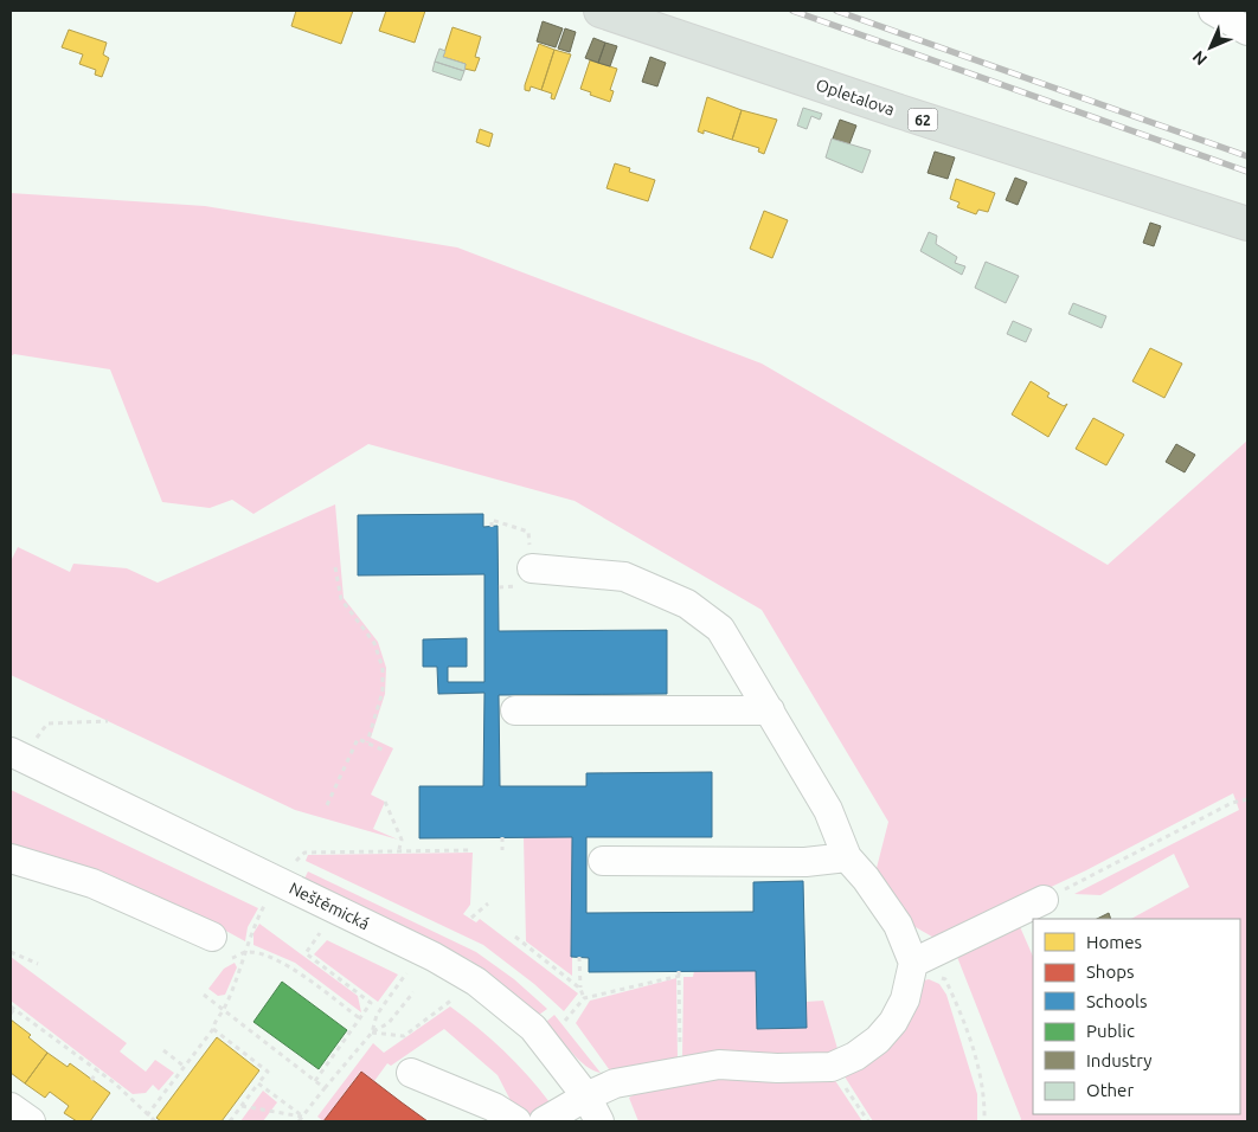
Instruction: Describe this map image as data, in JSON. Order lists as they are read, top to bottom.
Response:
{
  "streets": {
    "main road": ["Opletalova", "62"],
    "street": ["Neštěmická"]
  },
  "legend": [
    "Homes",
    "Shops",
    "Schools",
    "Public",
    "Industry",
    "Other"
  ],
  "north": "bottom left"
}
